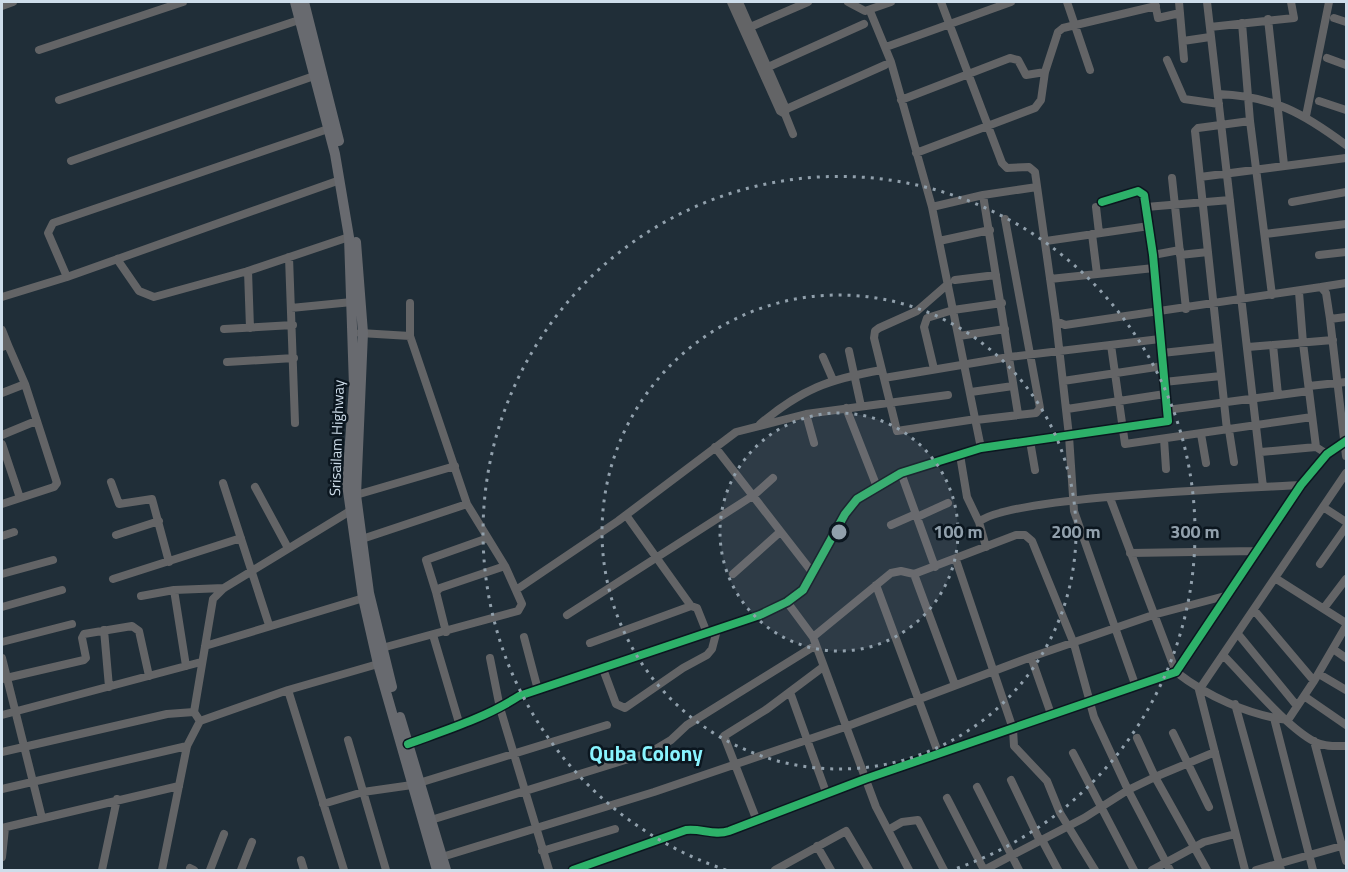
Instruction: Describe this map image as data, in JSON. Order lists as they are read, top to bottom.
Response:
{
  "streets": {
    "highway": ["Srisailam Highway"]
  },
  "districts": ["Quba Colony"],
  "rings": ["100 m", "200 m", "300 m"]
}
